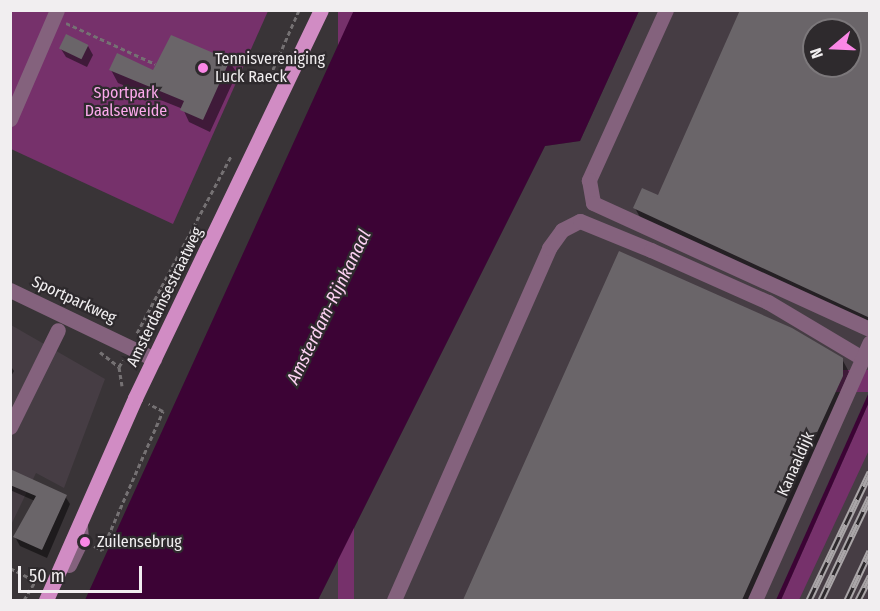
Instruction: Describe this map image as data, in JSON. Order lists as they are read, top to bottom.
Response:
{
  "streets": {
    "main road": ["Amsterdamsestraatweg"],
    "street": ["Sportparkweg", "Kanaaldijk"]
  },
  "crossings": [
    ["Amsterdamsestraatweg", "Sportparkweg"]
  ],
  "water": ["Amsterdam-Rijnkanaal"],
  "parks": ["Sportpark Daalseweide"],
  "places": ["Tennisvereniging Luck Raeck", "Zuilensebrug"],
  "scale_bar": "50 m",
  "north": "left"
}
